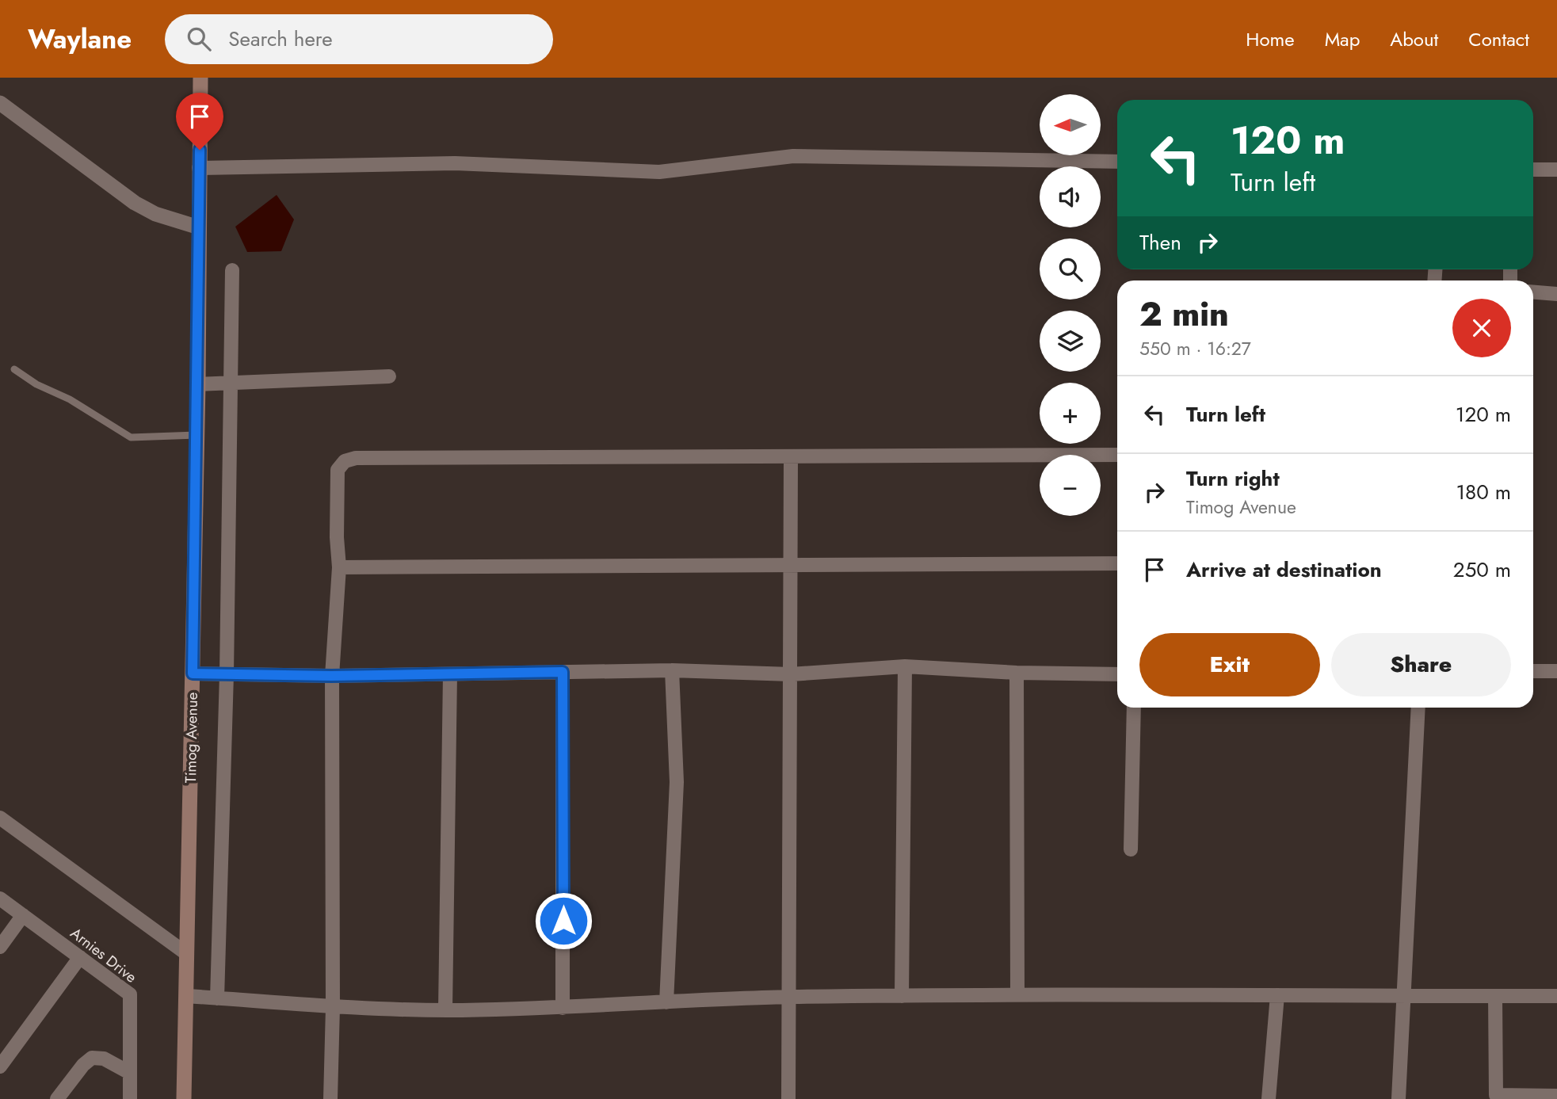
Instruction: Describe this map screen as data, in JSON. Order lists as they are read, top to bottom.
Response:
{
  "streets": {
    "main road": ["Timog Avenue"],
    "street": ["Arnies Drive"]
  },
  "north": "left",
  "page": {
    "header": "Waylane",
    "search": "Search here",
    "nav": [
      "Home",
      "Map",
      "About",
      "Contact"
    ],
    "map_buttons": ["+", "−"],
    "turn": ["120 m", "Turn left"],
    "then": "Then",
    "heading": ["2 min", "550 m · 16:27"],
    "list": [
      {
        "name": "Turn left",
        "value": "120 m"
      },
      {
        "name": "Turn right",
        "note": "Timog Avenue",
        "value": "180 m"
      },
      {
        "name": "Arrive at destination",
        "value": "250 m"
      }
    ],
    "buttons": ["Exit", "Share"]
  }
}
